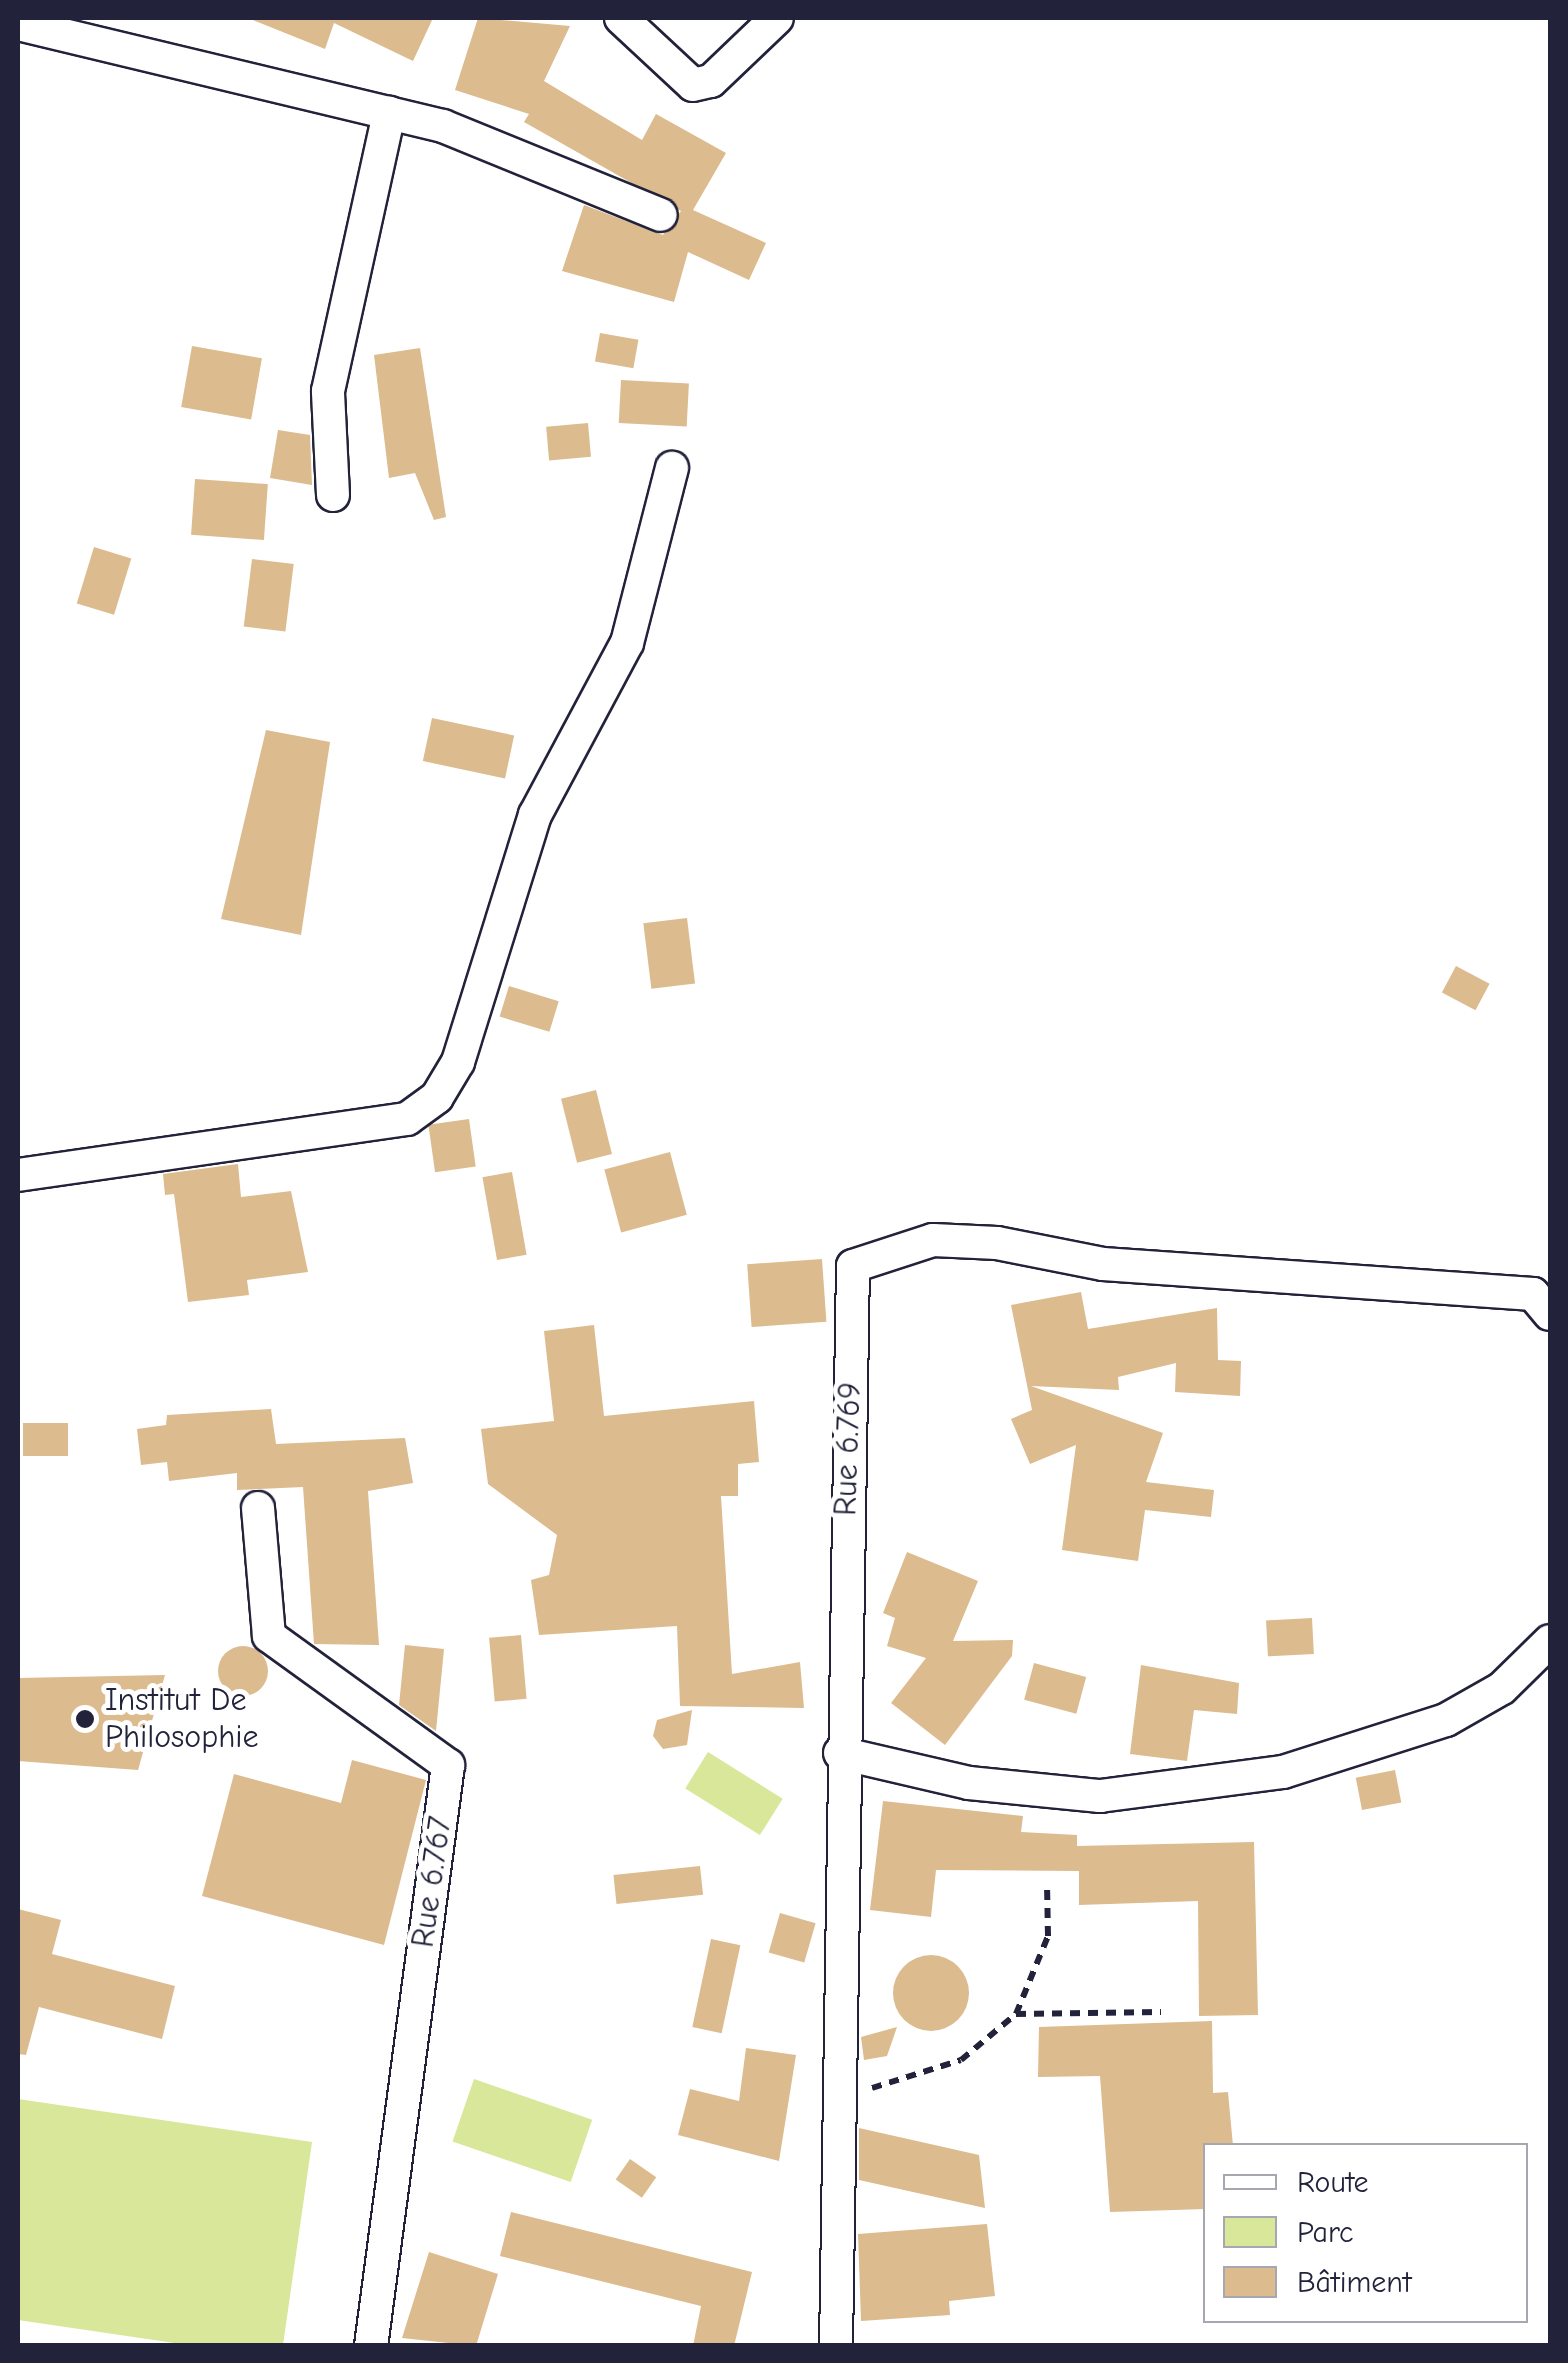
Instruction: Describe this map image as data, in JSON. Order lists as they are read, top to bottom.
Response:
{
  "streets": {
    "street": ["Rue 6.769", "Rue 6.767"]
  },
  "places": ["Institut De Philosophie"],
  "legend": ["Route", "Parc", "Bâtiment"]
}
